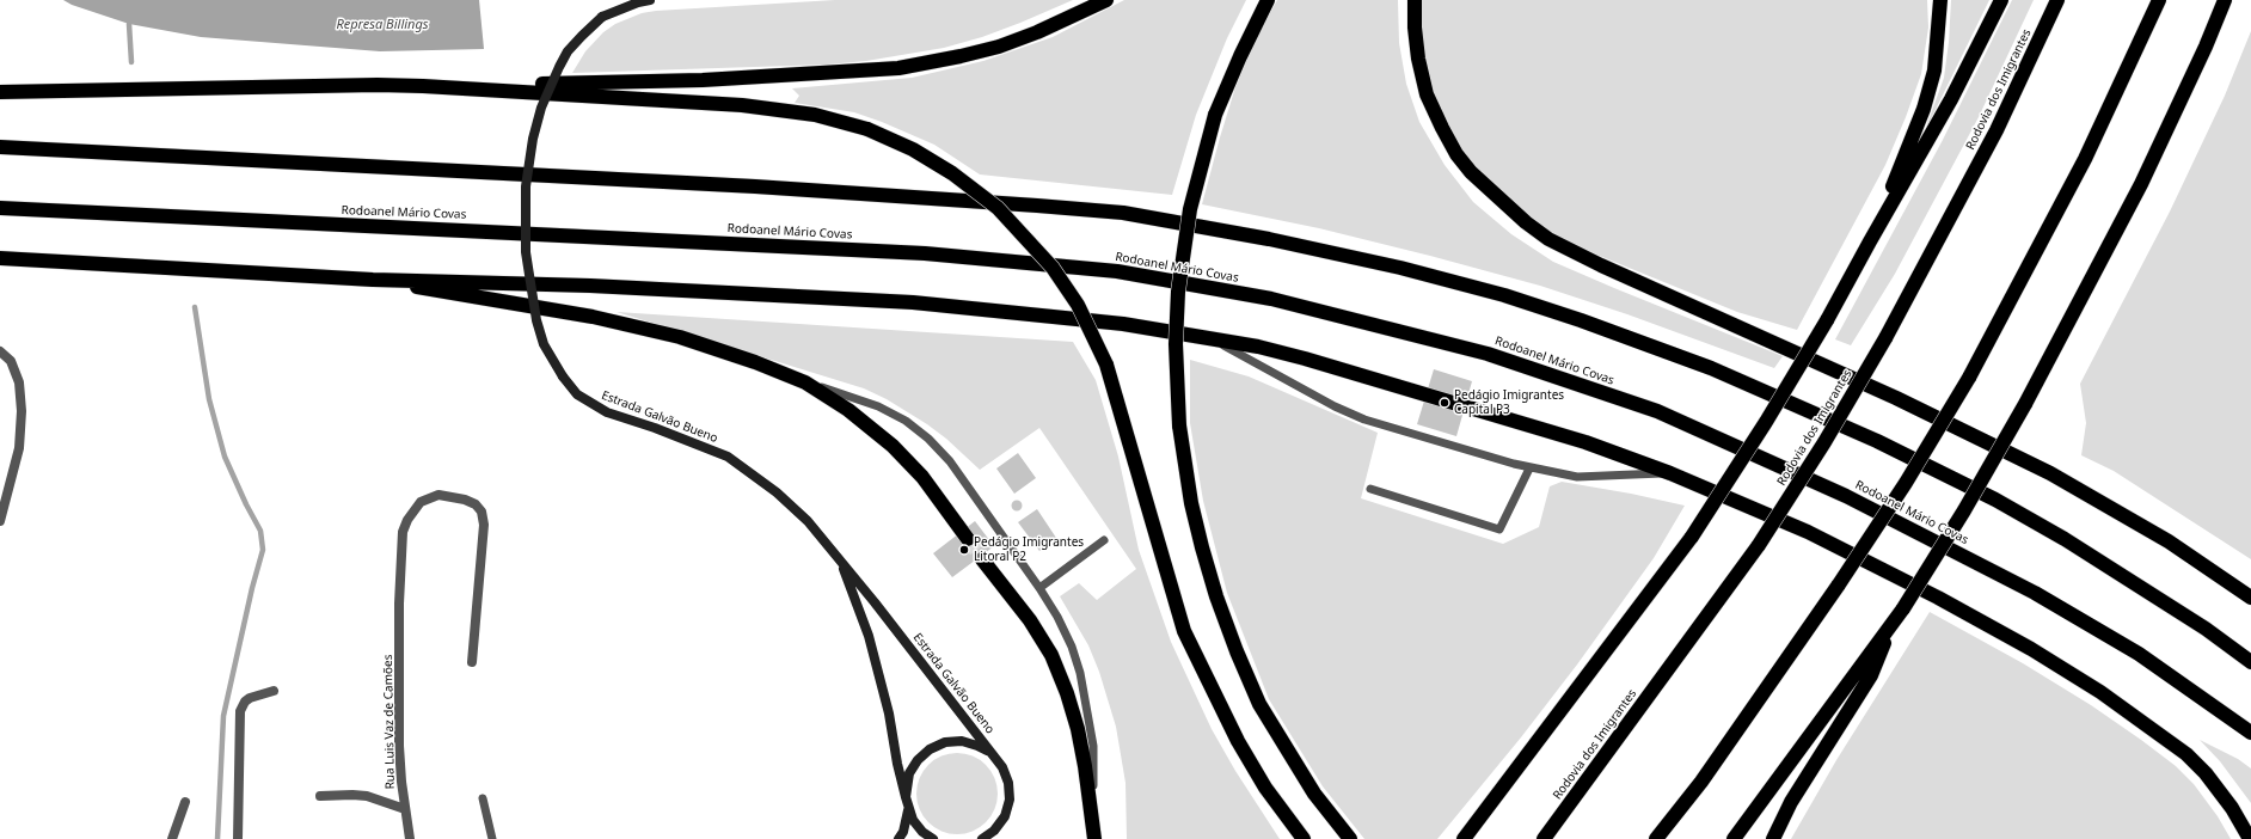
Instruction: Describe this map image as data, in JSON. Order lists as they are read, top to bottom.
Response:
{
  "streets": {
    "highway": ["Rodovia dos Imigrantes", "Rodoanel Mário Covas"],
    "main road": ["Estrada Galvão Bueno"],
    "street": ["Rua Luis Vaz de Camões"]
  },
  "water": ["Represa Billings"],
  "places": ["Pedágio Imigrantes Capital P3", "Pedágio Imigrantes Litoral P2"]
}
